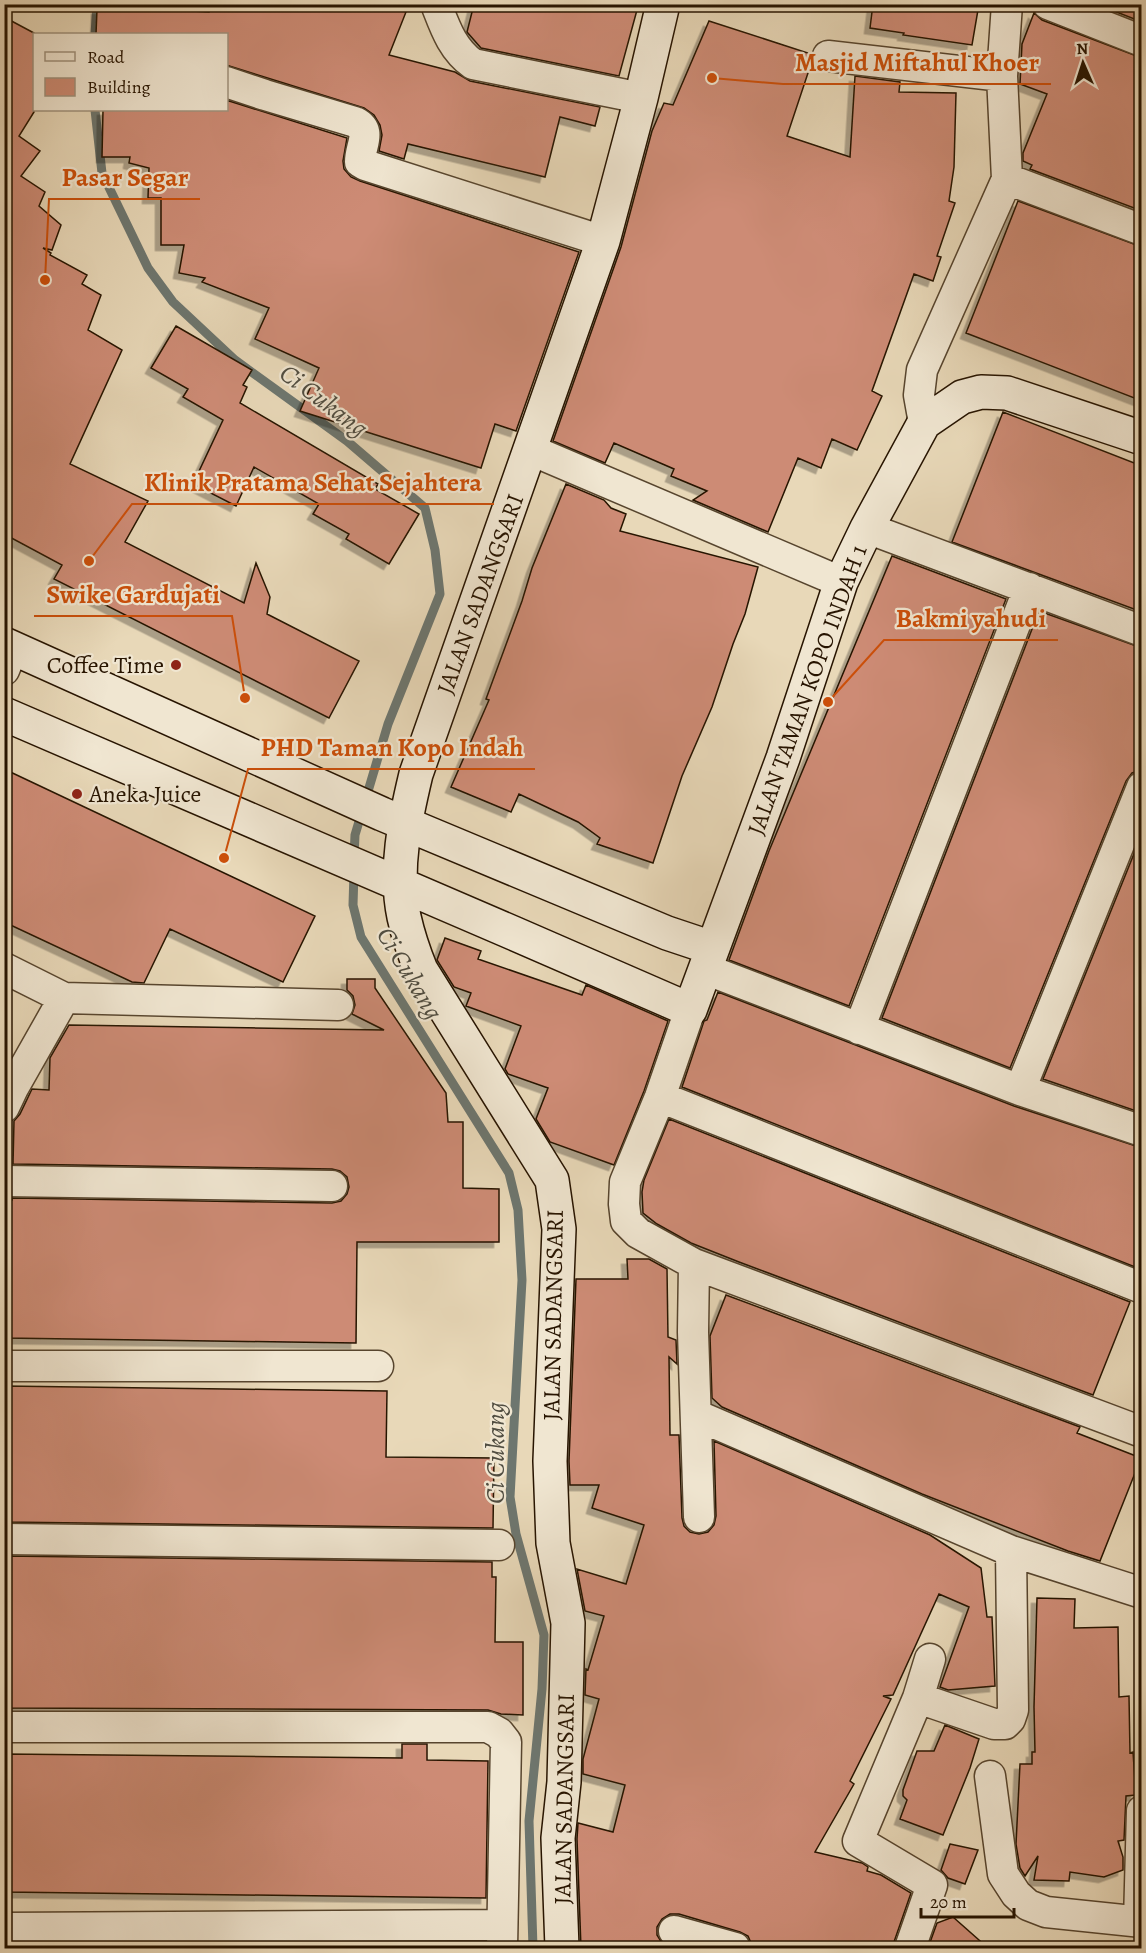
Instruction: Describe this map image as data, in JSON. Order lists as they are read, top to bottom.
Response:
{
  "streets": {
    "main road": ["JALAN SADANGSARI", "JALAN TAMAN KOPO INDAH 1"]
  },
  "water": ["Ci Cukang"],
  "places": [
    "Masjid Miftahul Khoer",
    "Pasar Segar",
    "Klinik Pratama Sehat Sejahtera",
    "Coffee Time",
    "Swike Gardujati",
    "Bakmi yahudi",
    "Aneka Juice",
    "PHD Taman Kopo Indah"
  ],
  "legend": ["Road", "Building"],
  "scale_bar": "20 m",
  "north": "top"
}
